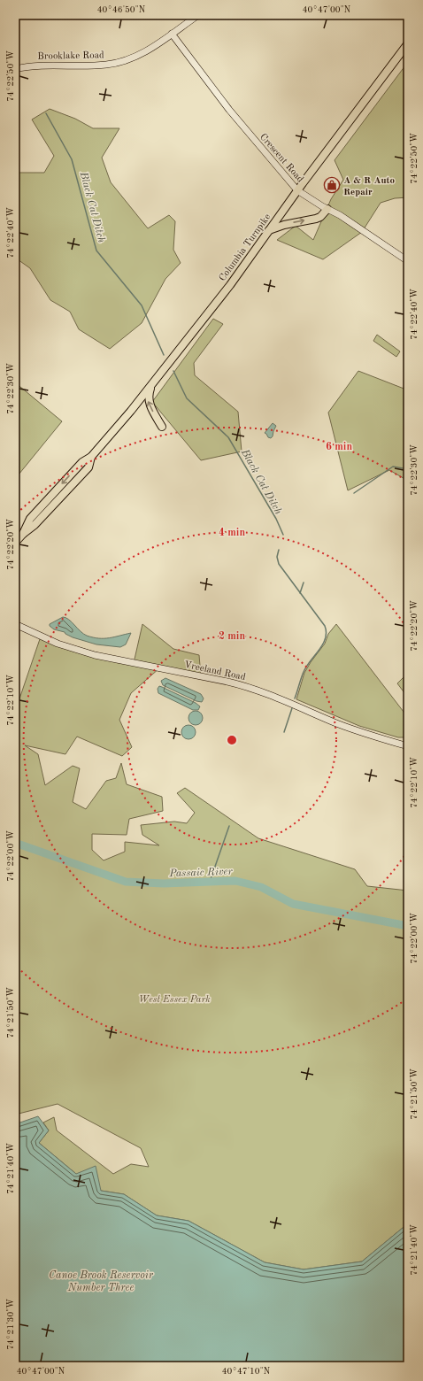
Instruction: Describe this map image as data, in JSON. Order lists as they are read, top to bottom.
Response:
{
  "streets": {
    "main road": ["Columbia Turnpike"],
    "street": ["Brooklake Road", "Crescent Road", "Vreeland Road"]
  },
  "crossings": [
    ["Brooklake Road", "Crescent Road"],
    ["Crescent Road", "Columbia Turnpike"]
  ],
  "water": ["Black Cat Ditch", "Passaic River", "Canoe Brook Reservoir Number Three"],
  "parks": ["West Essex Park"],
  "places": {
    "shop": ["A & R Auto Repair"]
  },
  "coordinates": [
    "40°46'50\"N",
    "40°47'00\"N",
    "74°22'50\"W",
    "74°22'40\"W",
    "74°22'30\"W",
    "74°22'20\"W",
    "74°22'10\"W",
    "74°22'00\"W",
    "74°21'50\"W",
    "74°21'40\"W",
    "74°21'30\"W",
    "40°47'10\"N"
  ],
  "rings": ["6 min", "4 min", "2 min"]
}
